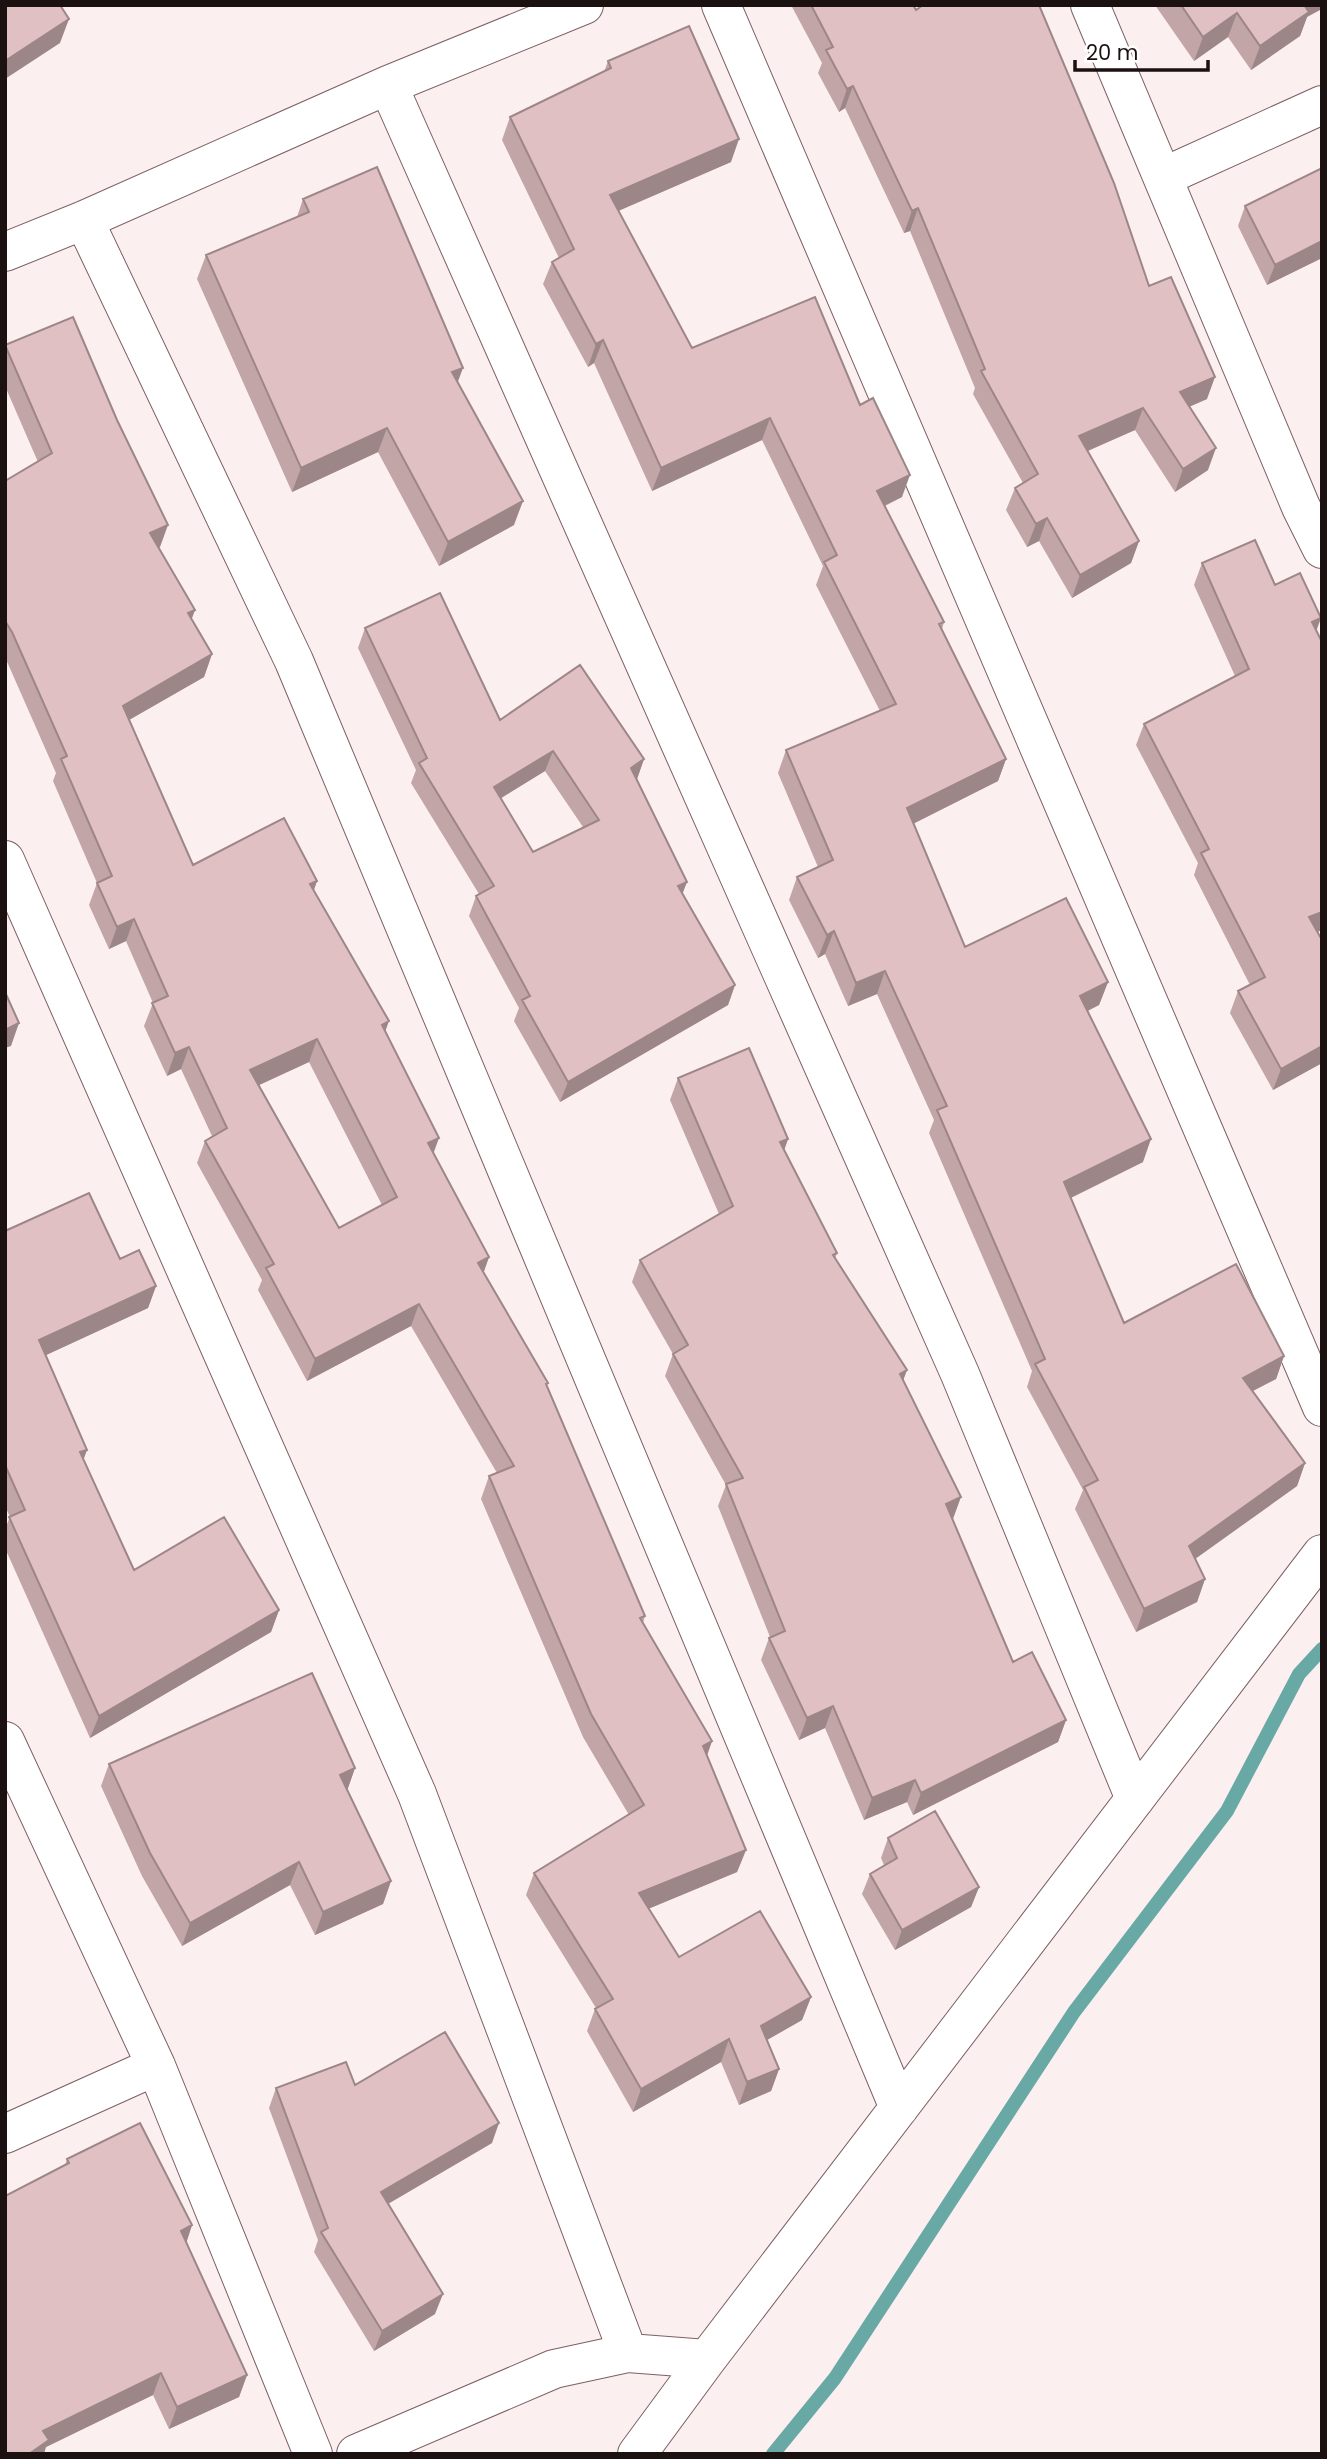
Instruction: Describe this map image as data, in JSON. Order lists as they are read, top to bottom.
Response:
{
  "scale_bar": "20 m"
}
